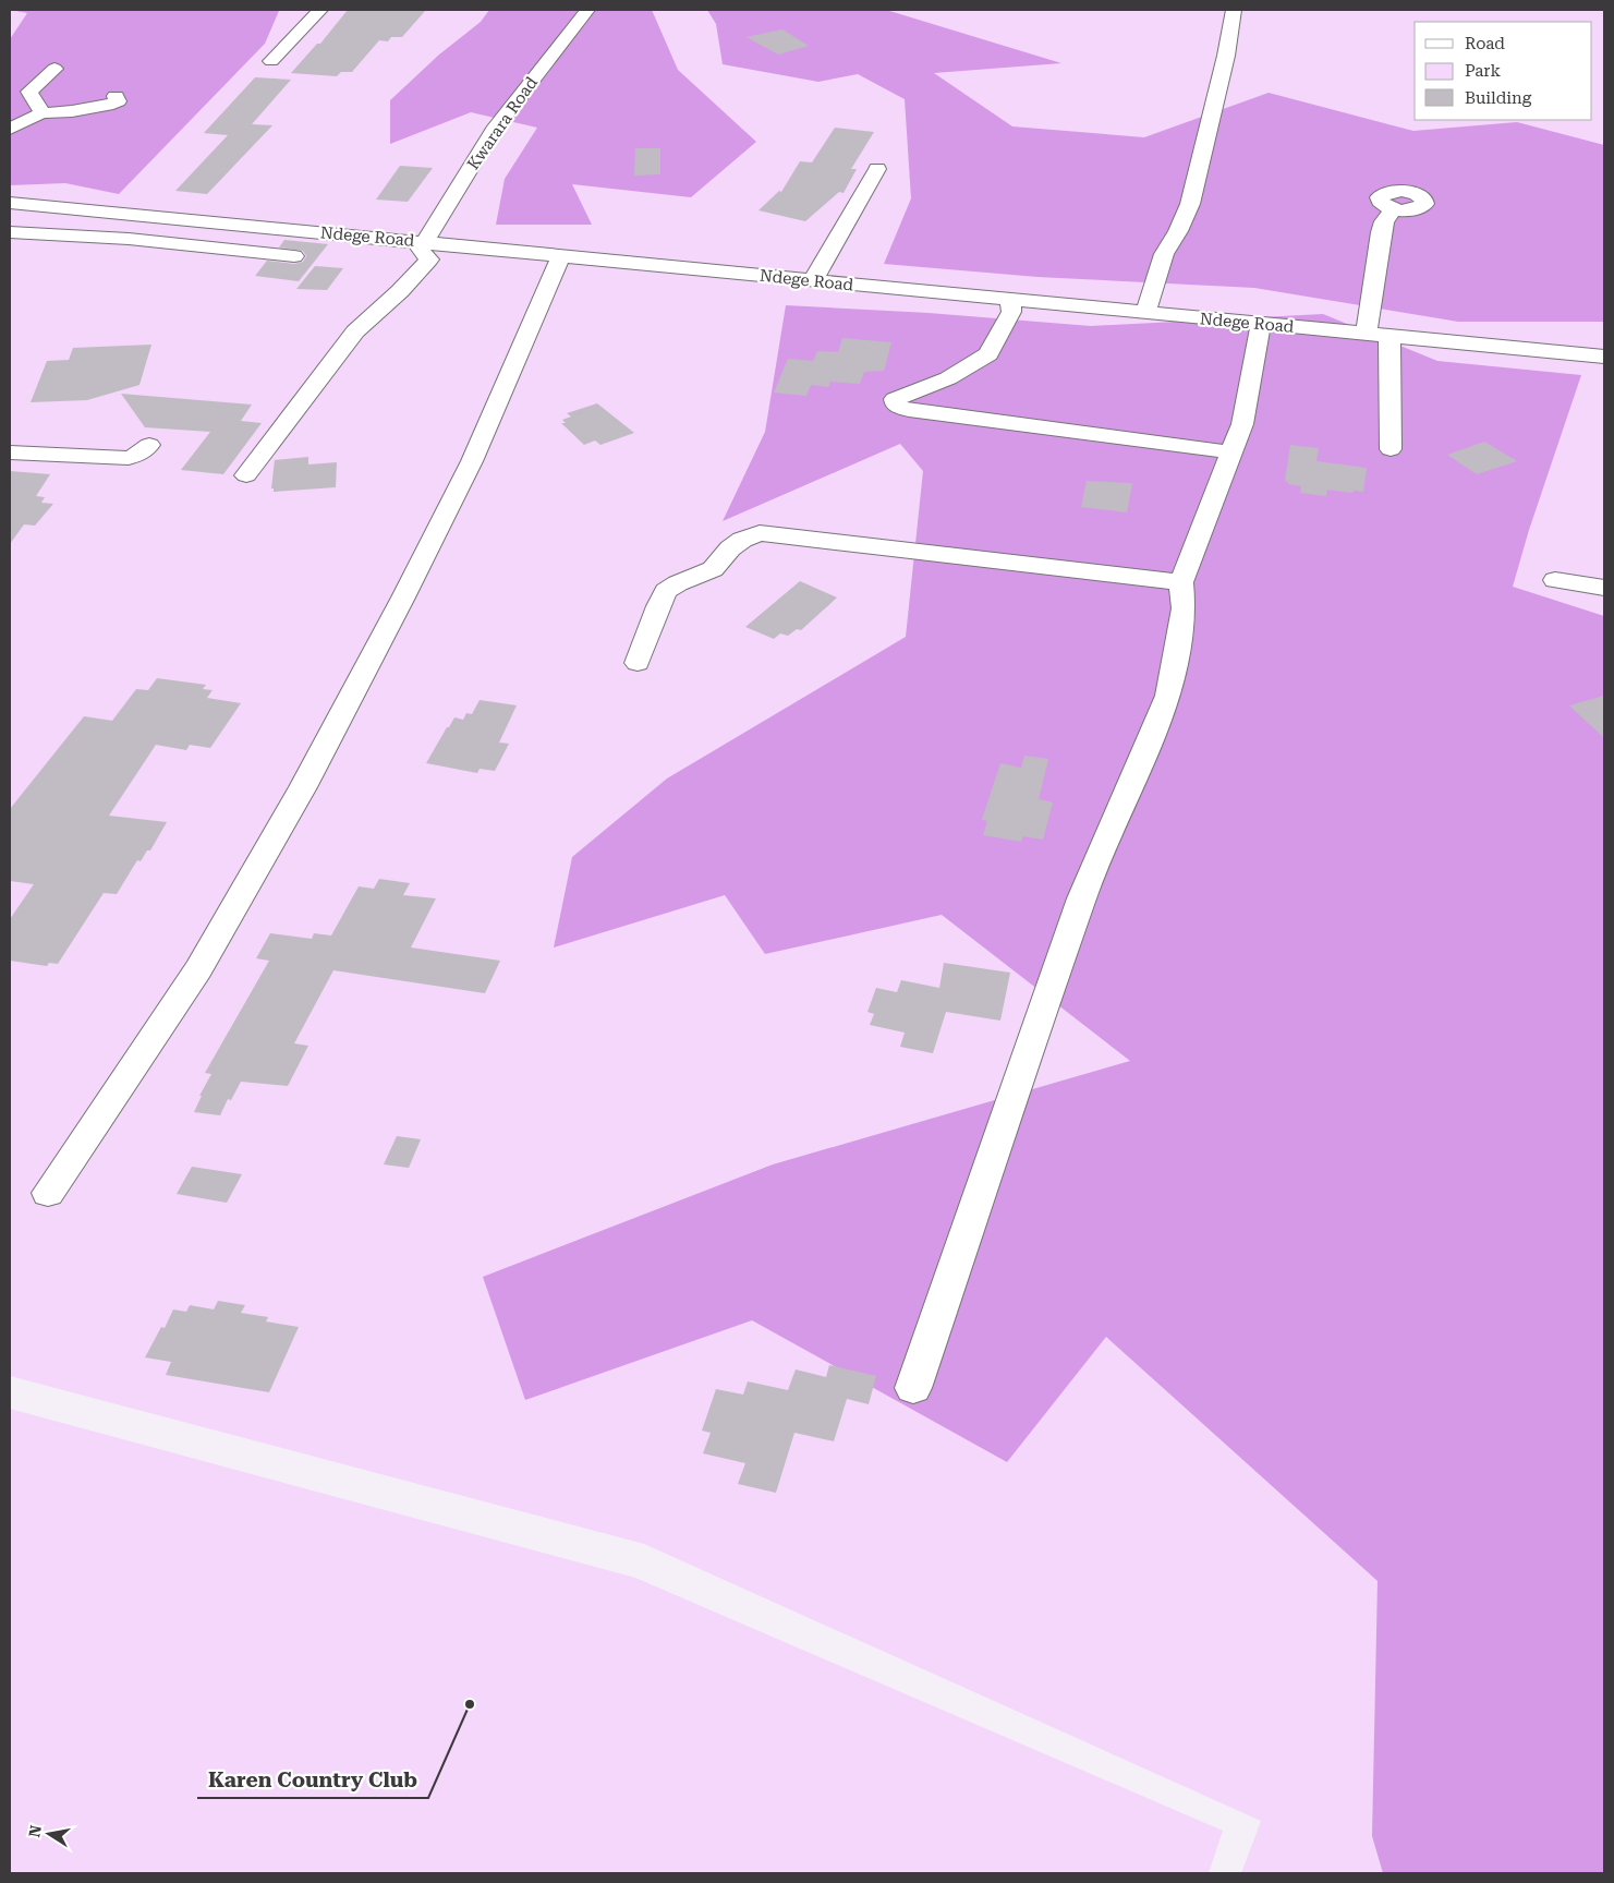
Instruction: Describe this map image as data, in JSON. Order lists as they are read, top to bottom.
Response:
{
  "streets": {
    "street": ["Kwarara Road", "Ndege Road"]
  },
  "crossings": [
    ["Kwarara Road", "Ndege Road"]
  ],
  "places": ["Karen Country Club"],
  "legend": ["Road", "Park", "Building"],
  "north": "left"
}
